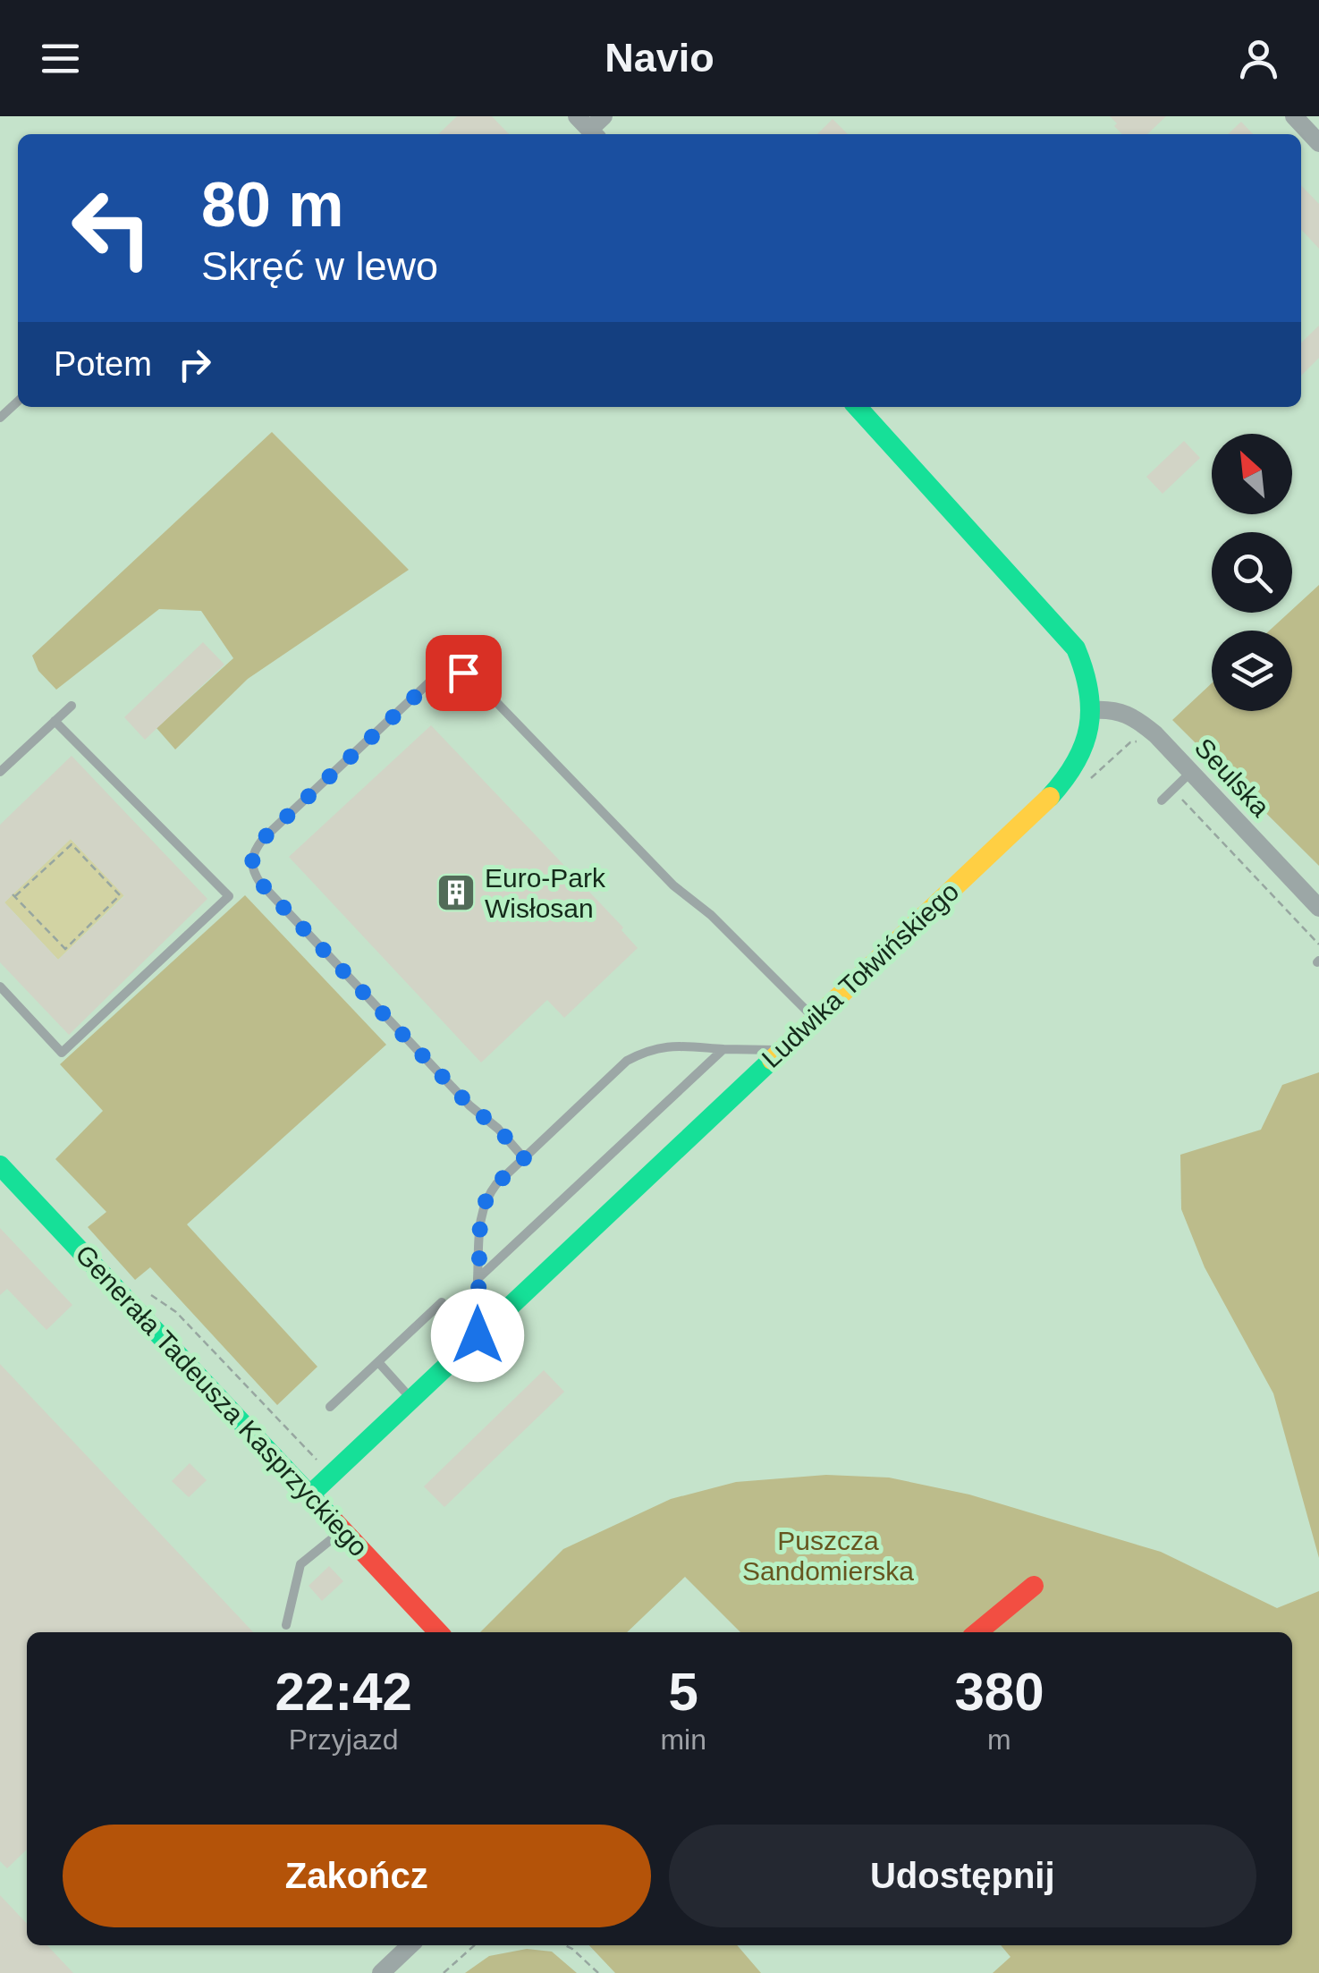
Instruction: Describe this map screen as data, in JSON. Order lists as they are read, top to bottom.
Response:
{
  "streets": {
    "street": ["Seulska", "Ludwika Tołwińskiego", "Generała Tadeusza Kasprzyckiego"]
  },
  "crossings": [
    ["Seulska", "Ludwika Tołwińskiego"],
    ["Ludwika Tołwińskiego", "Generała Tadeusza Kasprzyckiego"]
  ],
  "parks": ["Puszcza Sandomierska"],
  "places": {
    "building": ["Euro-Park Wisłosan"]
  },
  "north": "top left",
  "page": {
    "header": "Navio",
    "turn": ["80 m", "Skręć w lewo"],
    "then": "Potem",
    "eta": [
      "22:42",
      "Przyjazd",
      "5",
      "min",
      "380",
      "m"
    ],
    "buttons": ["Zakończ", "Udostępnij"]
  }
}
